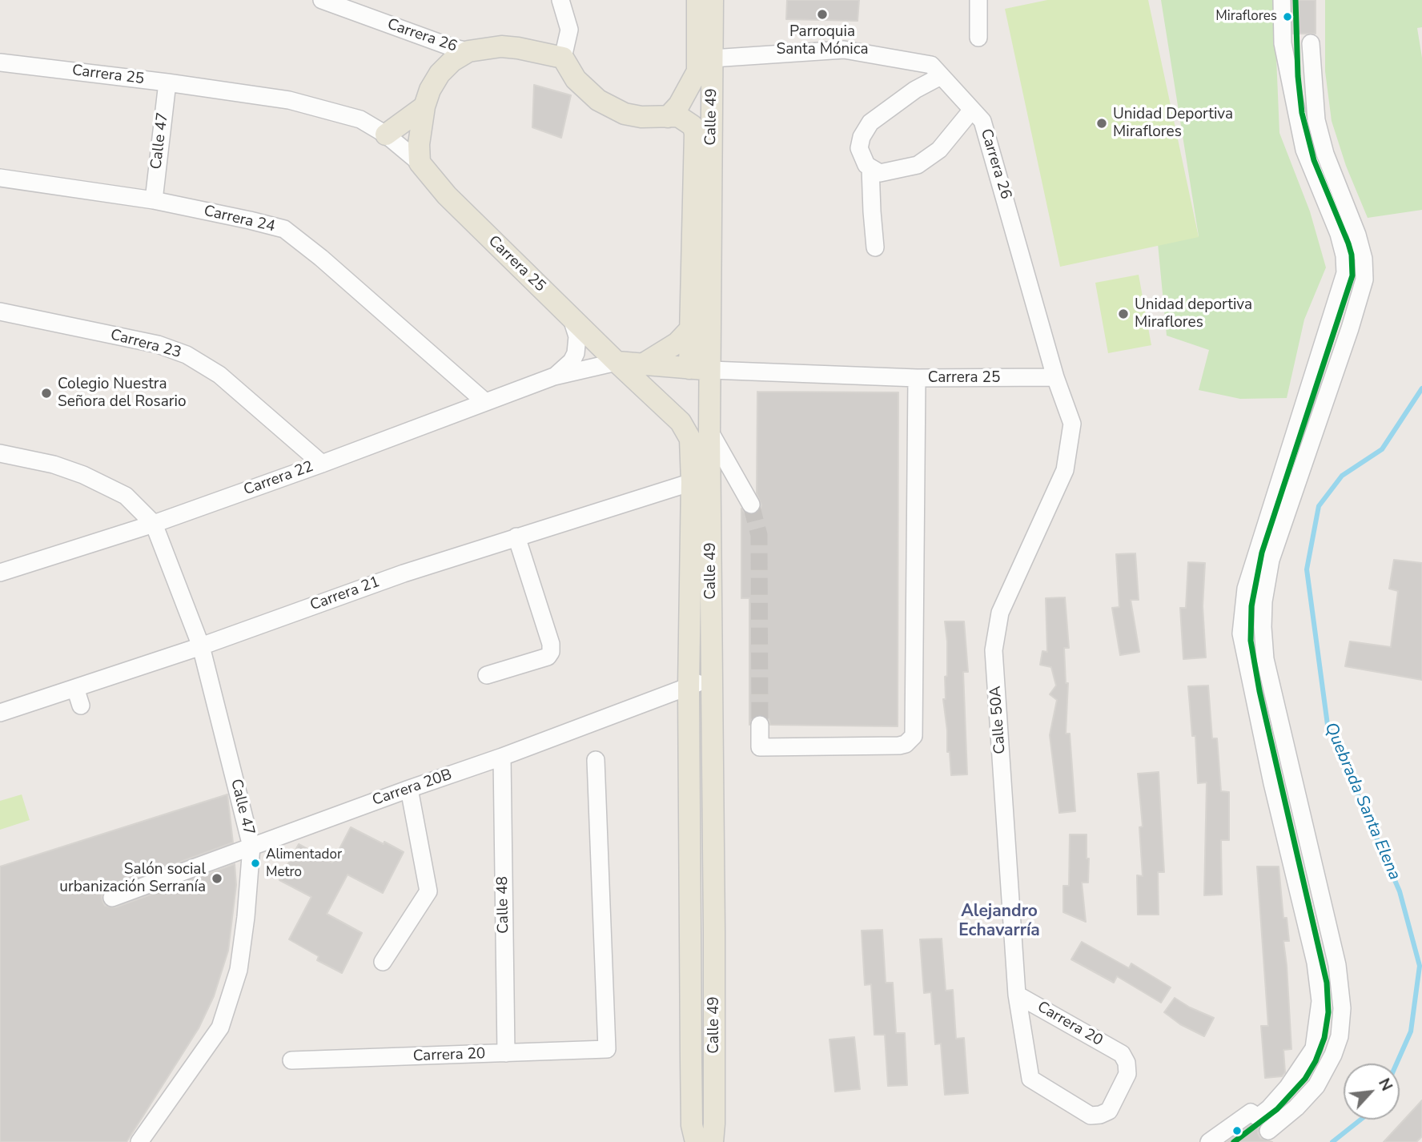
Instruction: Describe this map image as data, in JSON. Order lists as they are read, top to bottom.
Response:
{
  "streets": {
    "main road": ["Carrera 26", "Carrera 25", "Calle 49"],
    "street": [
      "Calle 47",
      "Carrera 24",
      "Carrera 23",
      "Carrera 22",
      "Carrera 21",
      "Calle 50A",
      "Carrera 20B",
      "Calle 48",
      "Carrera 20"
    ]
  },
  "crossings": [
    ["Carrera 26", "Carrera 25"],
    ["Carrera 26", "Calle 49"],
    ["Carrera 26", "Calle 50A"],
    ["Carrera 25", "Calle 49"],
    ["Carrera 25", "Calle 47"],
    ["Carrera 25", "Carrera 22"],
    ["Carrera 25", "Calle 50A"],
    ["Calle 49", "Carrera 22"],
    ["Calle 49", "Carrera 21"],
    ["Calle 49", "Carrera 20B"],
    ["Calle 47", "Carrera 24"],
    ["Calle 47", "Carrera 22"],
    ["Calle 47", "Carrera 21"],
    ["Calle 47", "Carrera 20B"],
    ["Carrera 24", "Carrera 22"],
    ["Carrera 23", "Carrera 22"],
    ["Calle 50A", "Carrera 20"],
    ["Carrera 20B", "Calle 48"],
    ["Calle 48", "Carrera 20"]
  ],
  "districts": ["Alejandro Echavarría"],
  "water": ["Quebrada Santa Elena"],
  "places": [
    "Parroquia Santa Mónica",
    "Miraflores",
    "Unidad Deportiva Miraflores",
    "Unidad deportiva Miraflores",
    "Colegio Nuestra Señora del Rosario",
    "Alimentador Metro",
    "Salón social urbanización Serranía"
  ],
  "north": "top right"
}
